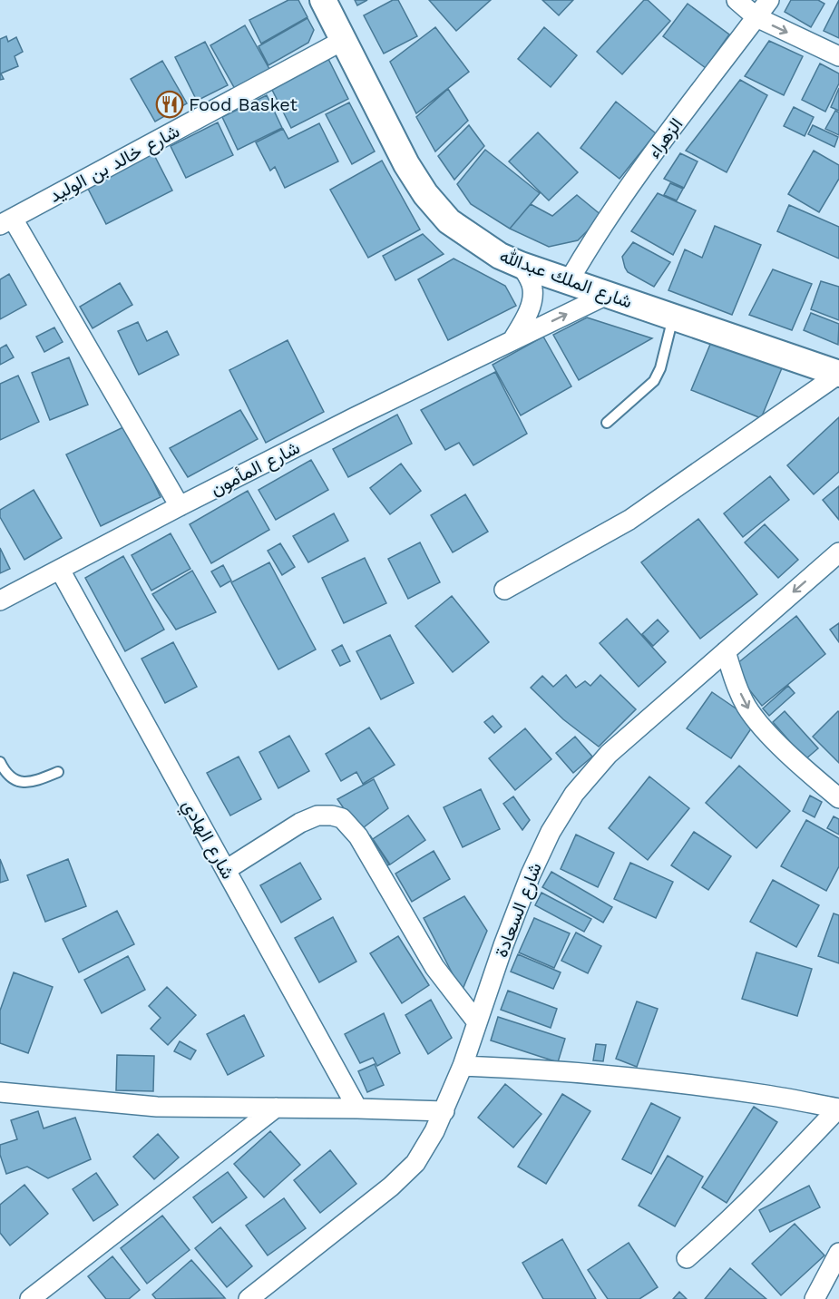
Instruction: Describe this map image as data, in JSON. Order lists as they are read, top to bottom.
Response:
{
  "streets": {
    "main road": ["شارع الملك عبدالله"],
    "street": [
      "الزهراء",
      "شارع خالد بن الوليد",
      "شارع المأمون",
      "شارع الهادي",
      "شارع السعادة"
    ]
  },
  "crossings": [
    ["الزهراء", "شارع الملك عبدالله"],
    ["شارع خالد بن الوليد", "شارع الملك عبدالله"],
    ["شارع الملك عبدالله", "شارع المأمون"],
    ["شارع المأمون", "شارع الهادي"]
  ],
  "places": {
    "restaurant": ["Food Basket"]
  }
}
